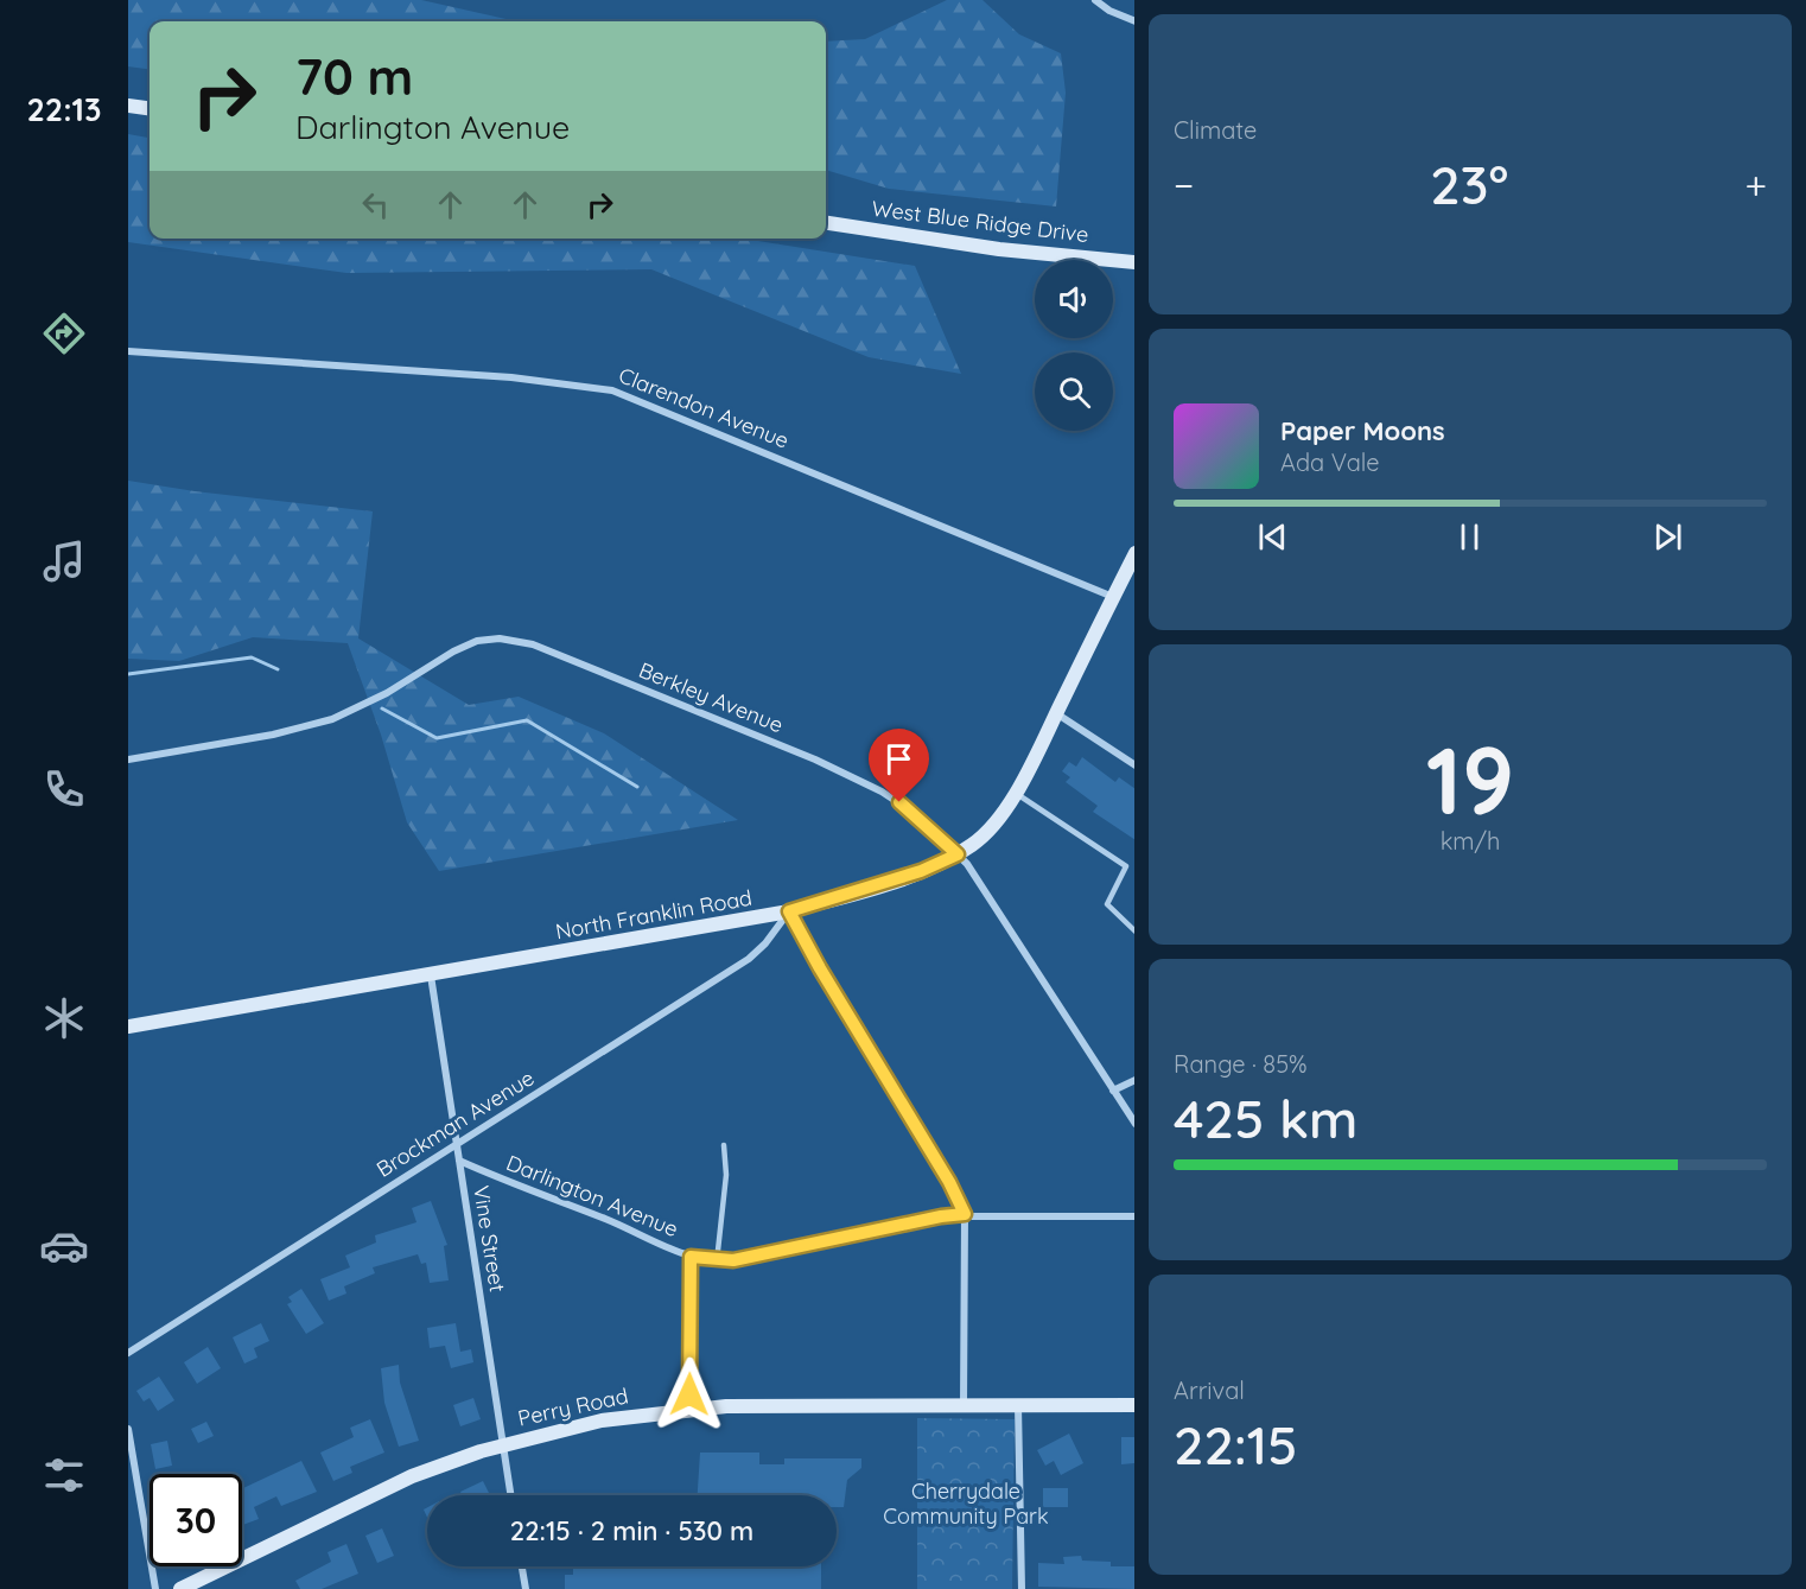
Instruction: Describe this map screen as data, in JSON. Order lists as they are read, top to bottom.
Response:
{
  "streets": {
    "street": [
      "West Blue Ridge Drive",
      "Clarendon Avenue",
      "Berkley Avenue",
      "North Franklin Road",
      "Brockman Avenue",
      "Darlington Avenue",
      "Vine Street",
      "Perry Road"
    ]
  },
  "crossings": [
    ["Clarendon Avenue", "North Franklin Road"],
    ["Berkley Avenue", "North Franklin Road"],
    ["North Franklin Road", "Brockman Avenue"],
    ["North Franklin Road", "Vine Street"],
    ["Brockman Avenue", "Vine Street"],
    ["Darlington Avenue", "Vine Street"],
    ["Vine Street", "Perry Road"]
  ],
  "parks": ["Cherrydale Community Park"],
  "page": {
    "tabs": "22:13",
    "tile": [
      "Climate",
      ["19", "km/h"],
      ["Range · 85%", "425 km"],
      ["Arrival", "22:15"]
    ],
    "turn": ["70 m", "Darlington Avenue"],
    "heat": ["−", "23°", "+"],
    "song": ["Paper Moons", "Ada Vale"],
    "limit": "30",
    "trip": "22:15 · 2 min · 530 m"
  }
}
